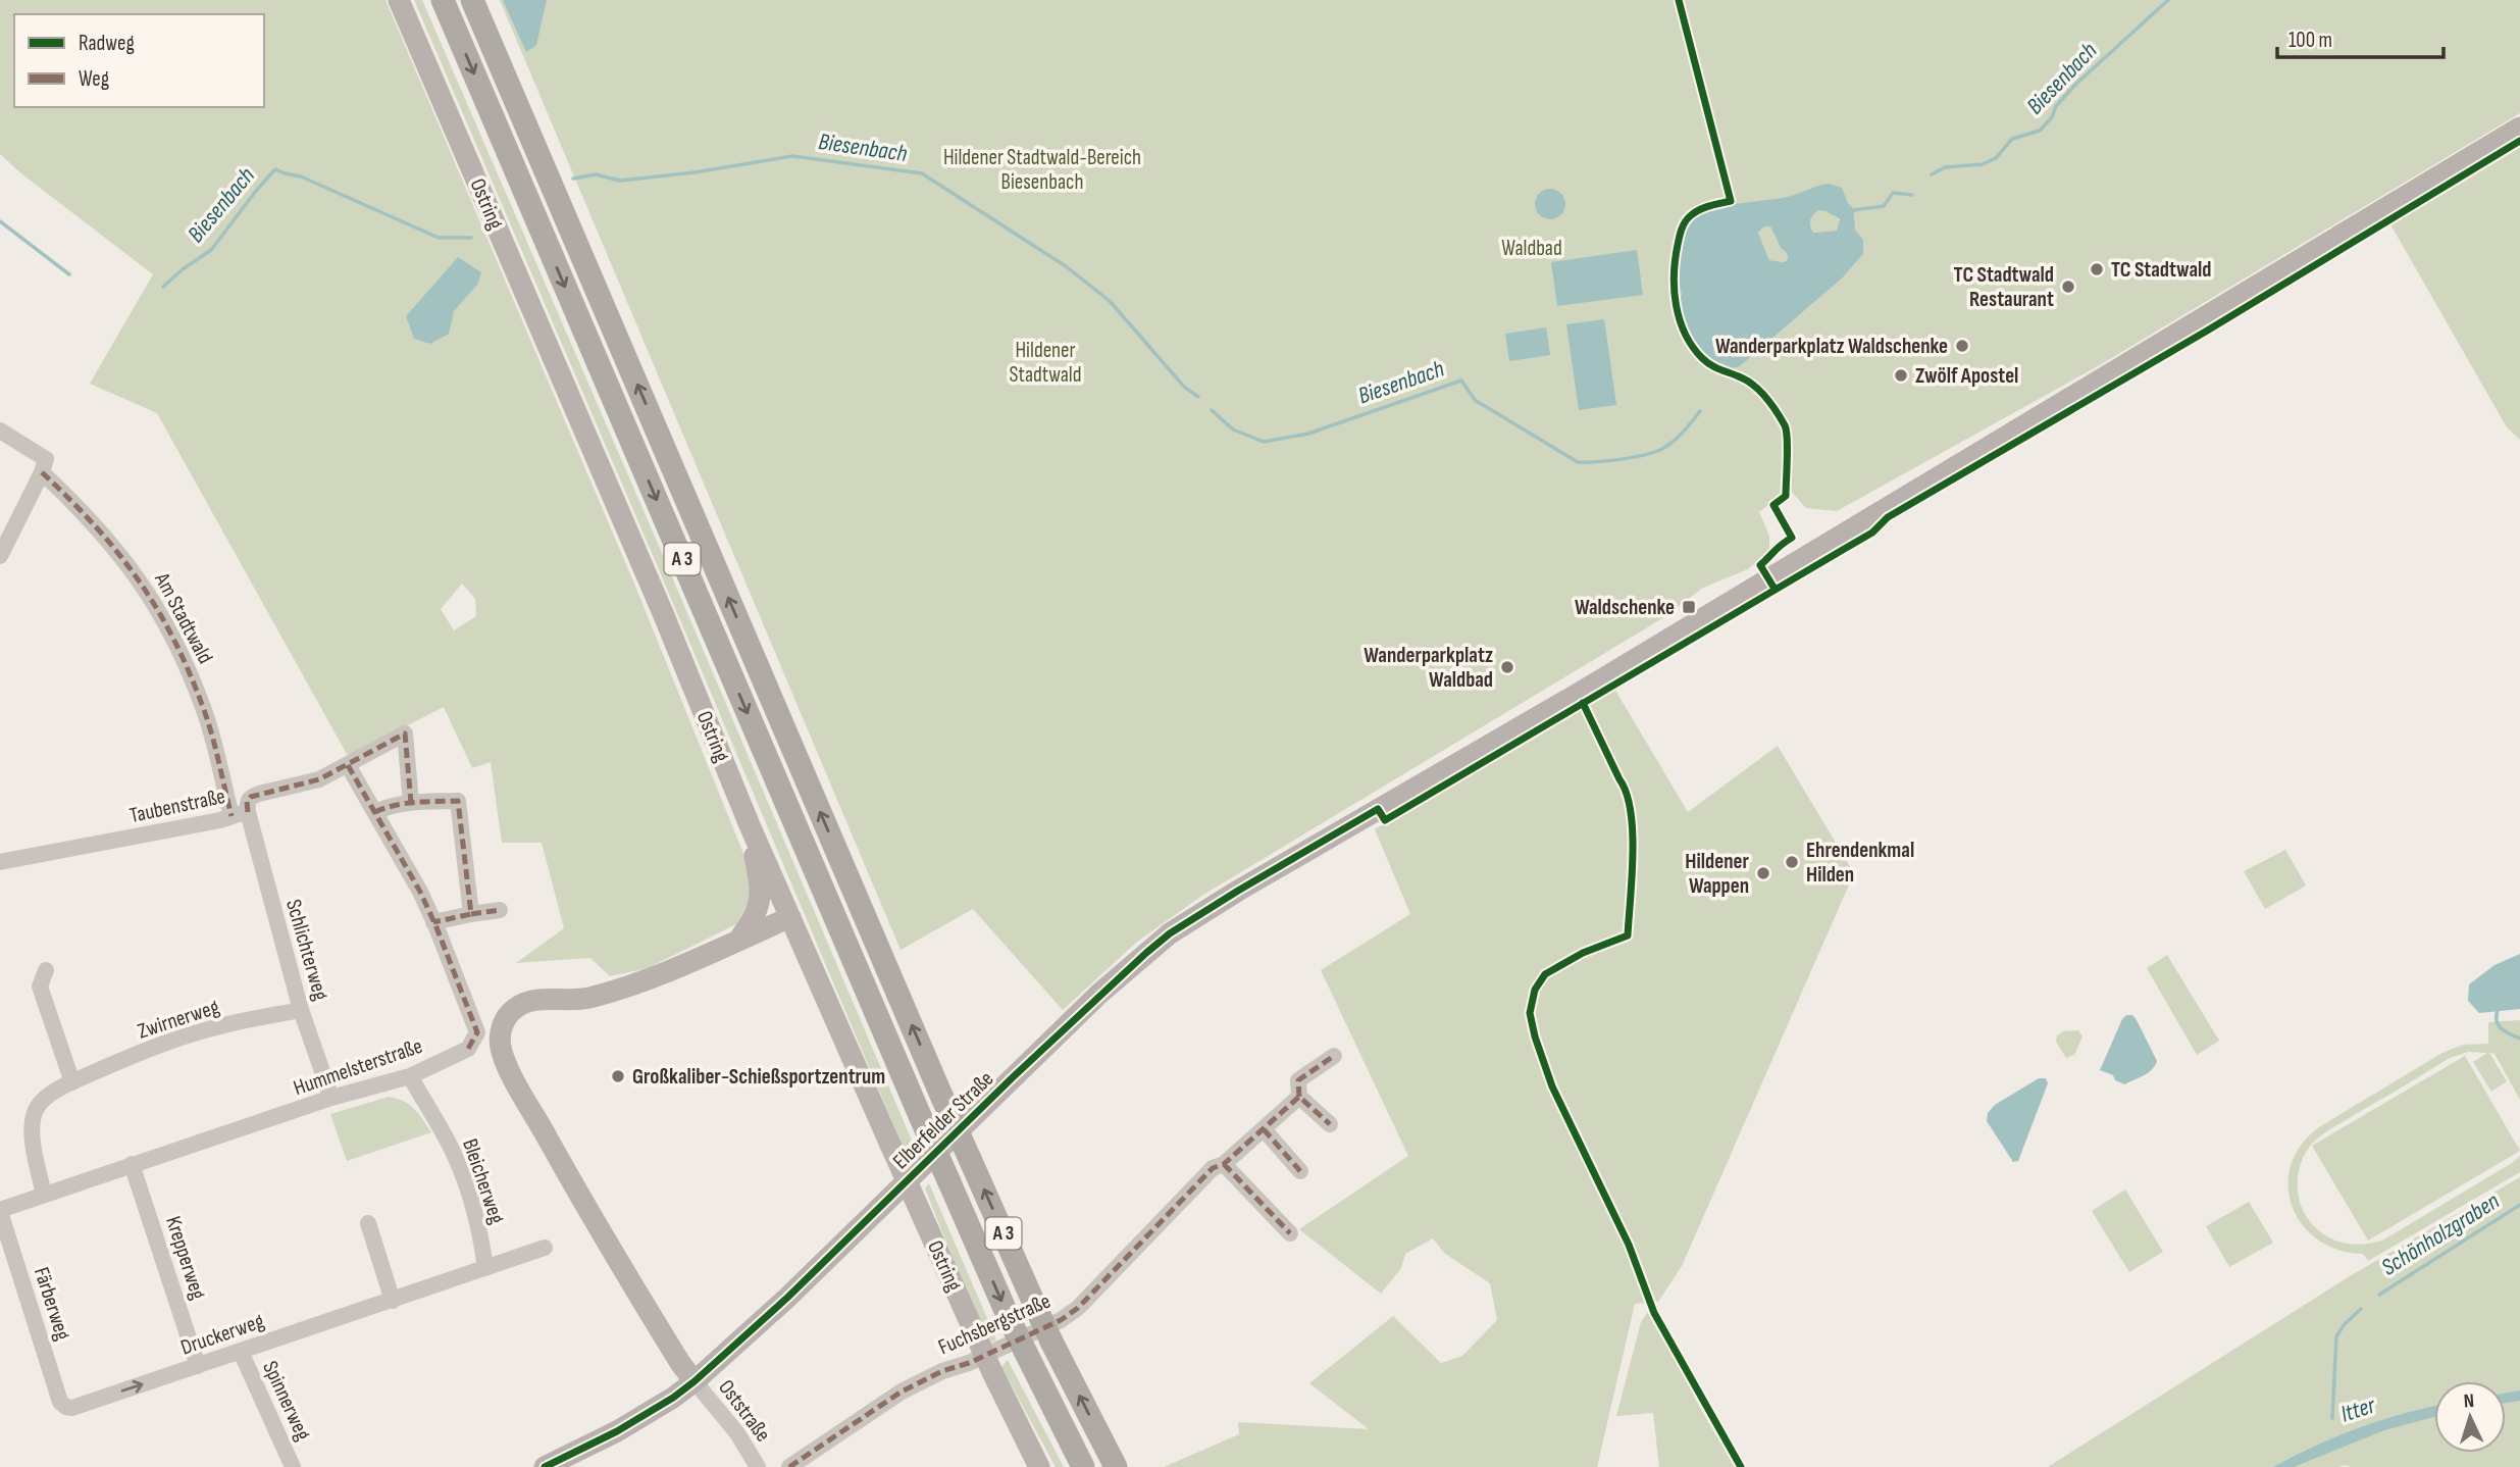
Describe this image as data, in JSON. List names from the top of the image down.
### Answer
{
  "streets": {
    "highway": ["A 3"],
    "main road": ["Ostring", "Elberfelder Straße"],
    "street": [
      "Am Stadtwald",
      "Taubenstraße",
      "Schlichterweg",
      "Zwirnerweg",
      "Hummelsterstraße",
      "Bleicherweg",
      "Krepperweg",
      "Färberweg",
      "Fuchsbergstraße",
      "Druckerweg",
      "Spinnerweg",
      "Oststraße"
    ]
  },
  "crossings": [
    ["Am Stadtwald", "Taubenstraße"],
    ["Am Stadtwald", "Schlichterweg"],
    ["Taubenstraße", "Schlichterweg"],
    ["Taubenstraße", "Hummelsterstraße"],
    ["Schlichterweg", "Zwirnerweg"],
    ["Schlichterweg", "Hummelsterstraße"],
    ["Zwirnerweg", "Hummelsterstraße"],
    ["Hummelsterstraße", "Bleicherweg"],
    ["Hummelsterstraße", "Krepperweg"],
    ["Hummelsterstraße", "Färberweg"],
    ["Elberfelder Straße", "Oststraße"],
    ["Bleicherweg", "Druckerweg"],
    ["Krepperweg", "Druckerweg"],
    ["Färberweg", "Druckerweg"],
    ["Druckerweg", "Spinnerweg"]
  ],
  "water": ["Biesenbach", "Schönholzgraben", "Itter"],
  "parks": ["Hildener Stadtwald-Bereich Biesenbach", "Waldbad", "Hildener Stadtwald"],
  "places": {
    "other": [
      "TC Stadtwald",
      "TC Stadtwald Restaurant",
      "Wanderparkplatz Waldschenke",
      "Zwölf Apostel",
      "Wanderparkplatz Waldbad",
      "Ehrendenkmal Hilden",
      "Hildener Wappen",
      "Großkaliber-Schießsportzentrum"
    ],
    "transit": ["Waldschenke"]
  },
  "legend": ["Radweg", "Weg"],
  "scale_bar": "100 m",
  "north": "top"
}
